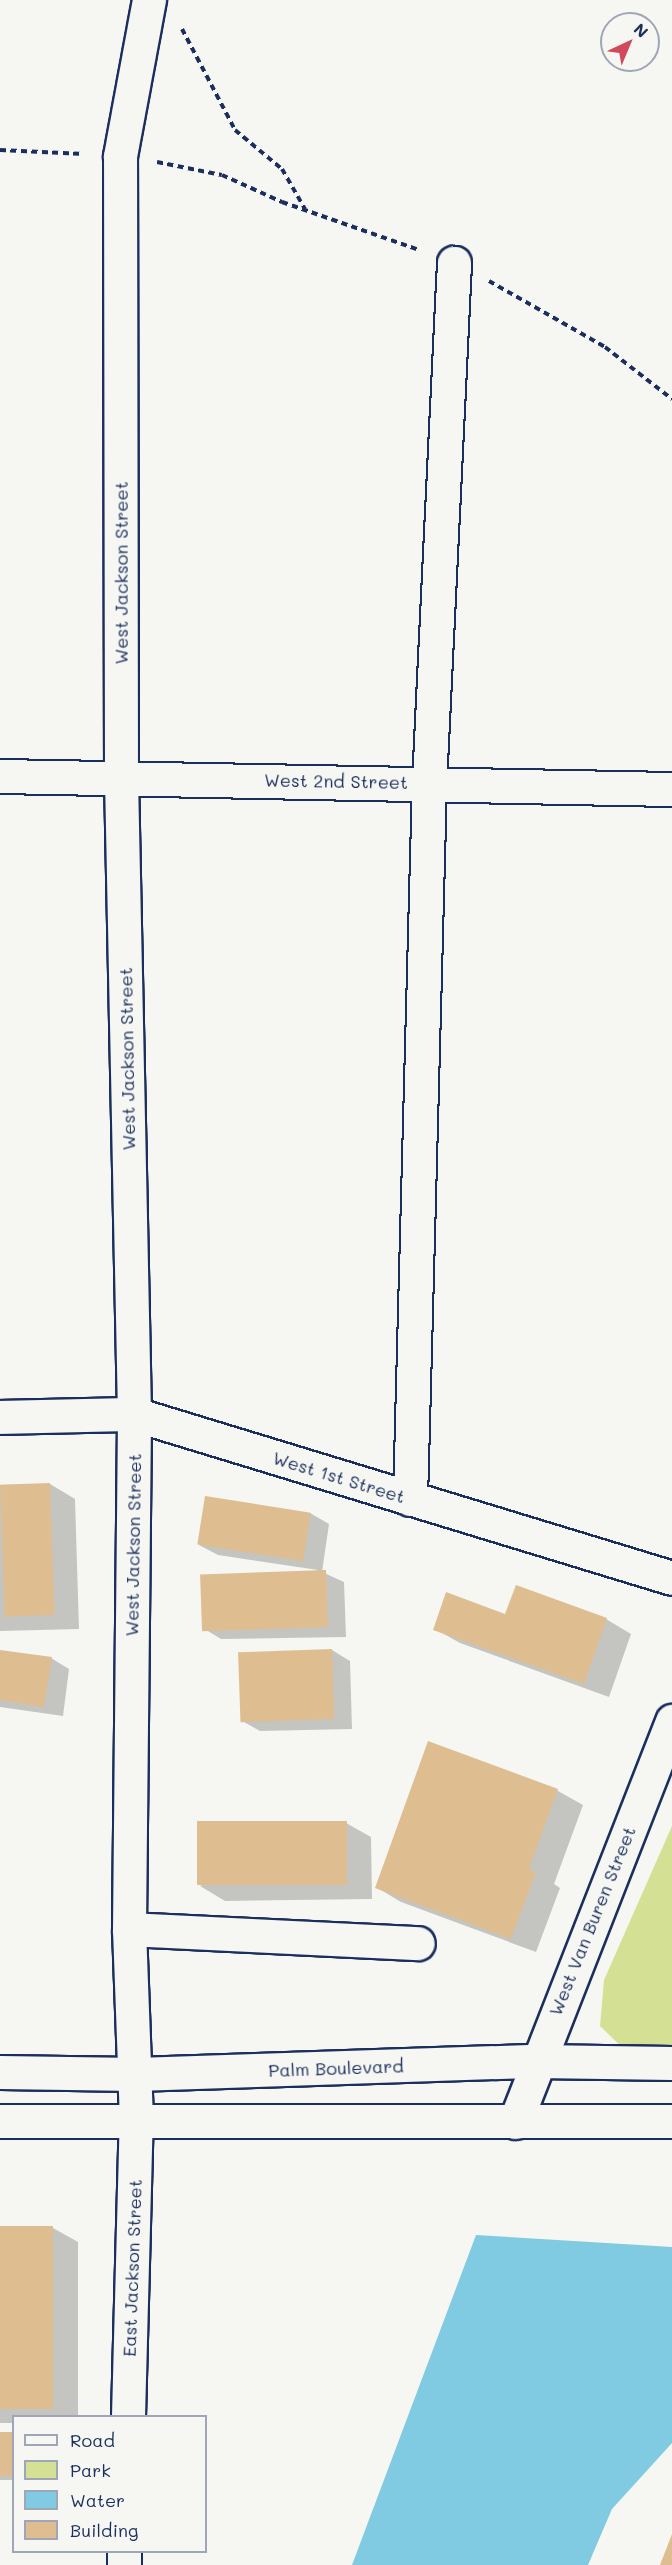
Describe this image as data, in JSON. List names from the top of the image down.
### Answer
{
  "streets": {
    "street": [
      "West Jackson Street",
      "West 2nd Street",
      "West 1st Street",
      "West Van Buren Street",
      "Palm Boulevard",
      "East Jackson Street"
    ]
  },
  "crossings": [
    ["West Jackson Street", "West 2nd Street"],
    ["West Jackson Street", "West 1st Street"],
    ["West Jackson Street", "Palm Boulevard"],
    ["West Jackson Street", "East Jackson Street"],
    ["West Van Buren Street", "Palm Boulevard"]
  ],
  "legend": [
    "Road",
    "Park",
    "Water",
    "Building"
  ],
  "north": "top right"
}
